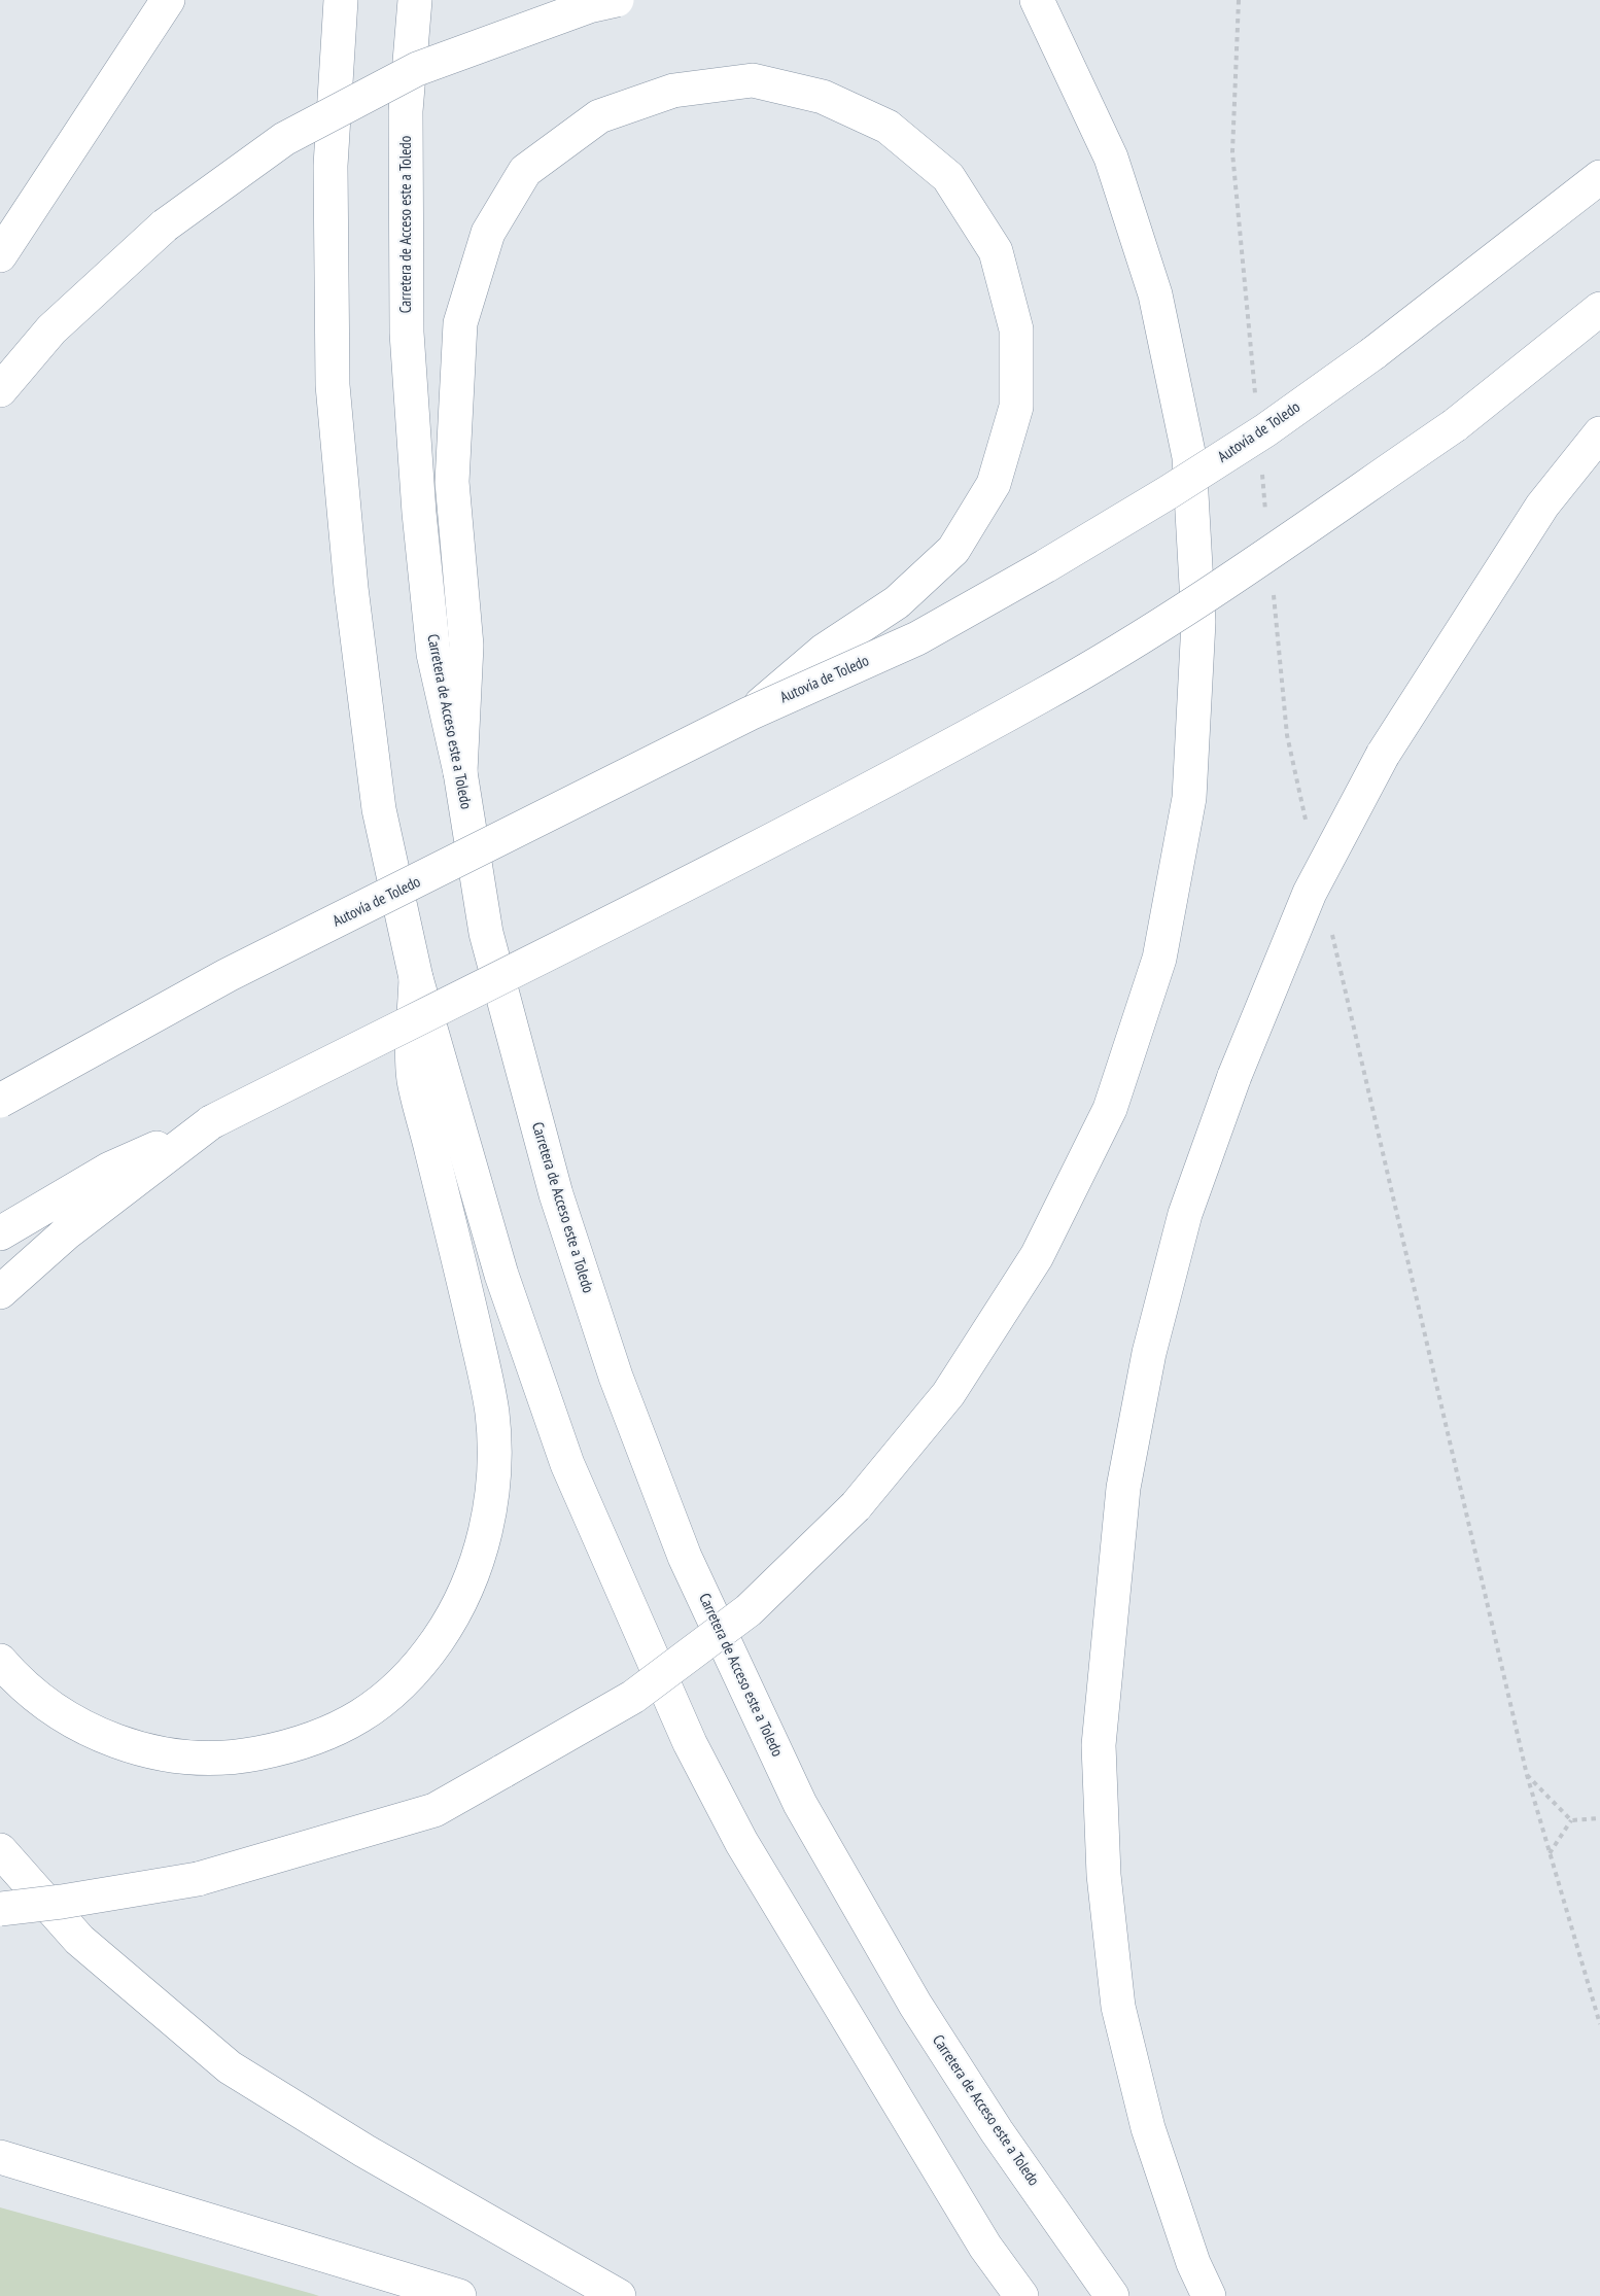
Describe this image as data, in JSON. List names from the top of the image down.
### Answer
{
  "streets": {
    "highway": ["Carretera de Acceso este a Toledo", "Autovía de Toledo"]
  }
}
